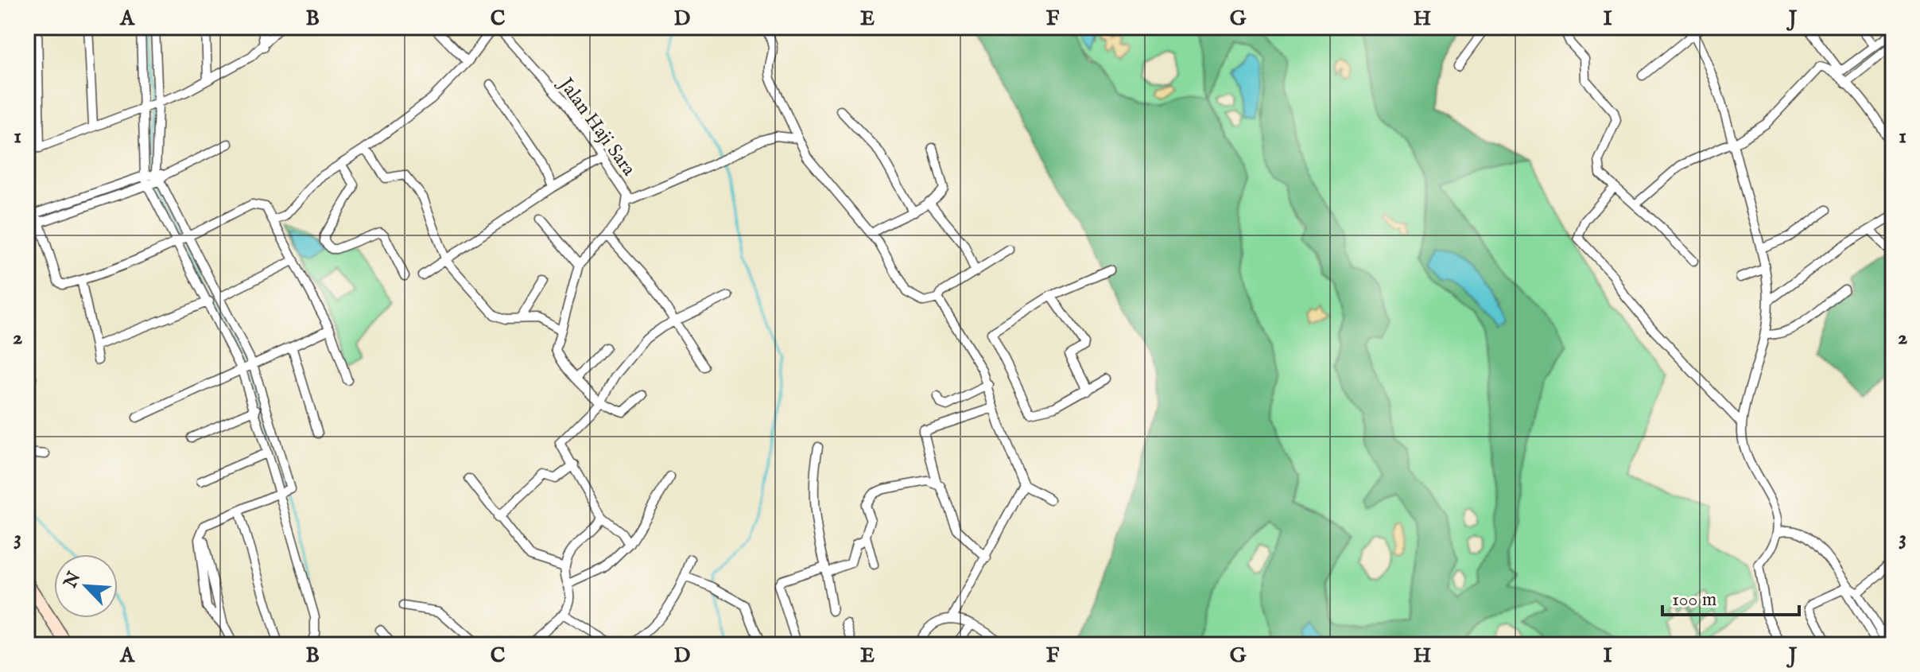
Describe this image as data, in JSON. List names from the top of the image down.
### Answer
{
  "streets": {
    "street": ["Jalan Haji Sara"]
  },
  "scale_bar": "100 m",
  "north": "top left",
  "grid": {
    "columns": [
      "A",
      "B",
      "C",
      "D",
      "E",
      "F",
      "G",
      "H",
      "I",
      "J"
    ],
    "rows": ["1", "2", "3"]
  }
}
